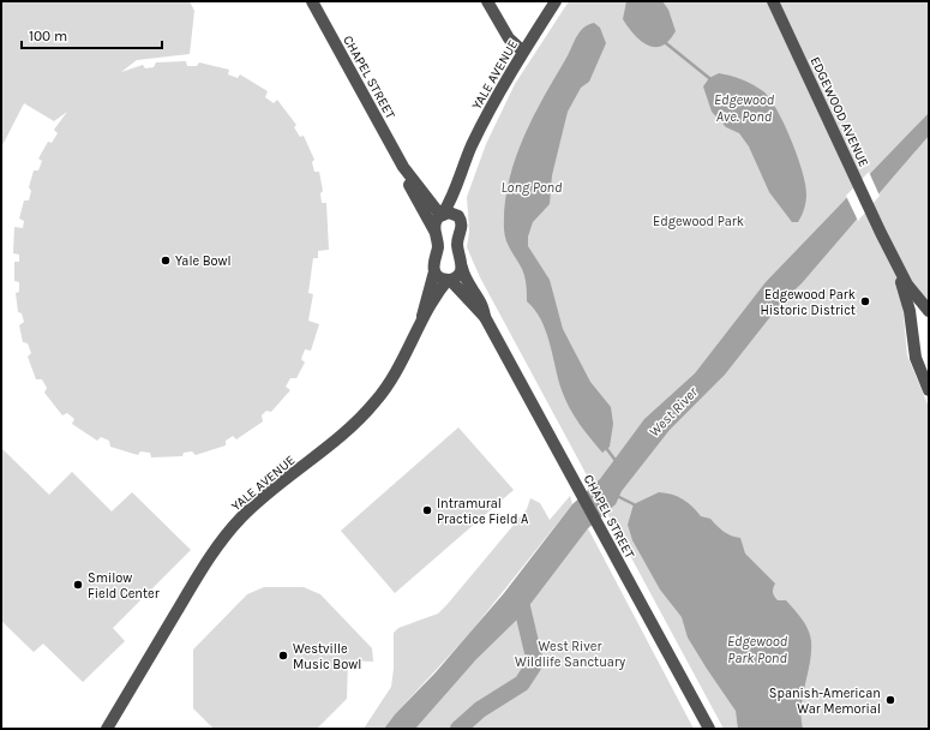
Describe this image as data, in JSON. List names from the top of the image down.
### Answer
{
  "streets": {
    "street": ["YALE AVENUE", "CHAPEL STREET", "EDGEWOOD AVENUE"]
  },
  "crossings": [
    ["YALE AVENUE", "CHAPEL STREET"]
  ],
  "water": [
    "Edgewood Ave. Pond",
    "Long Pond",
    "West River",
    "Edgewood Park Pond"
  ],
  "parks": ["Edgewood Park", "West River Wildlife Sanctuary"],
  "places": [
    "Yale Bowl",
    "Edgewood Park Historic District",
    "Intramural Practice Field A",
    "Smilow Field Center",
    "Westville Music Bowl",
    "Spanish-American War Memorial"
  ],
  "scale_bar": "100 m"
}
